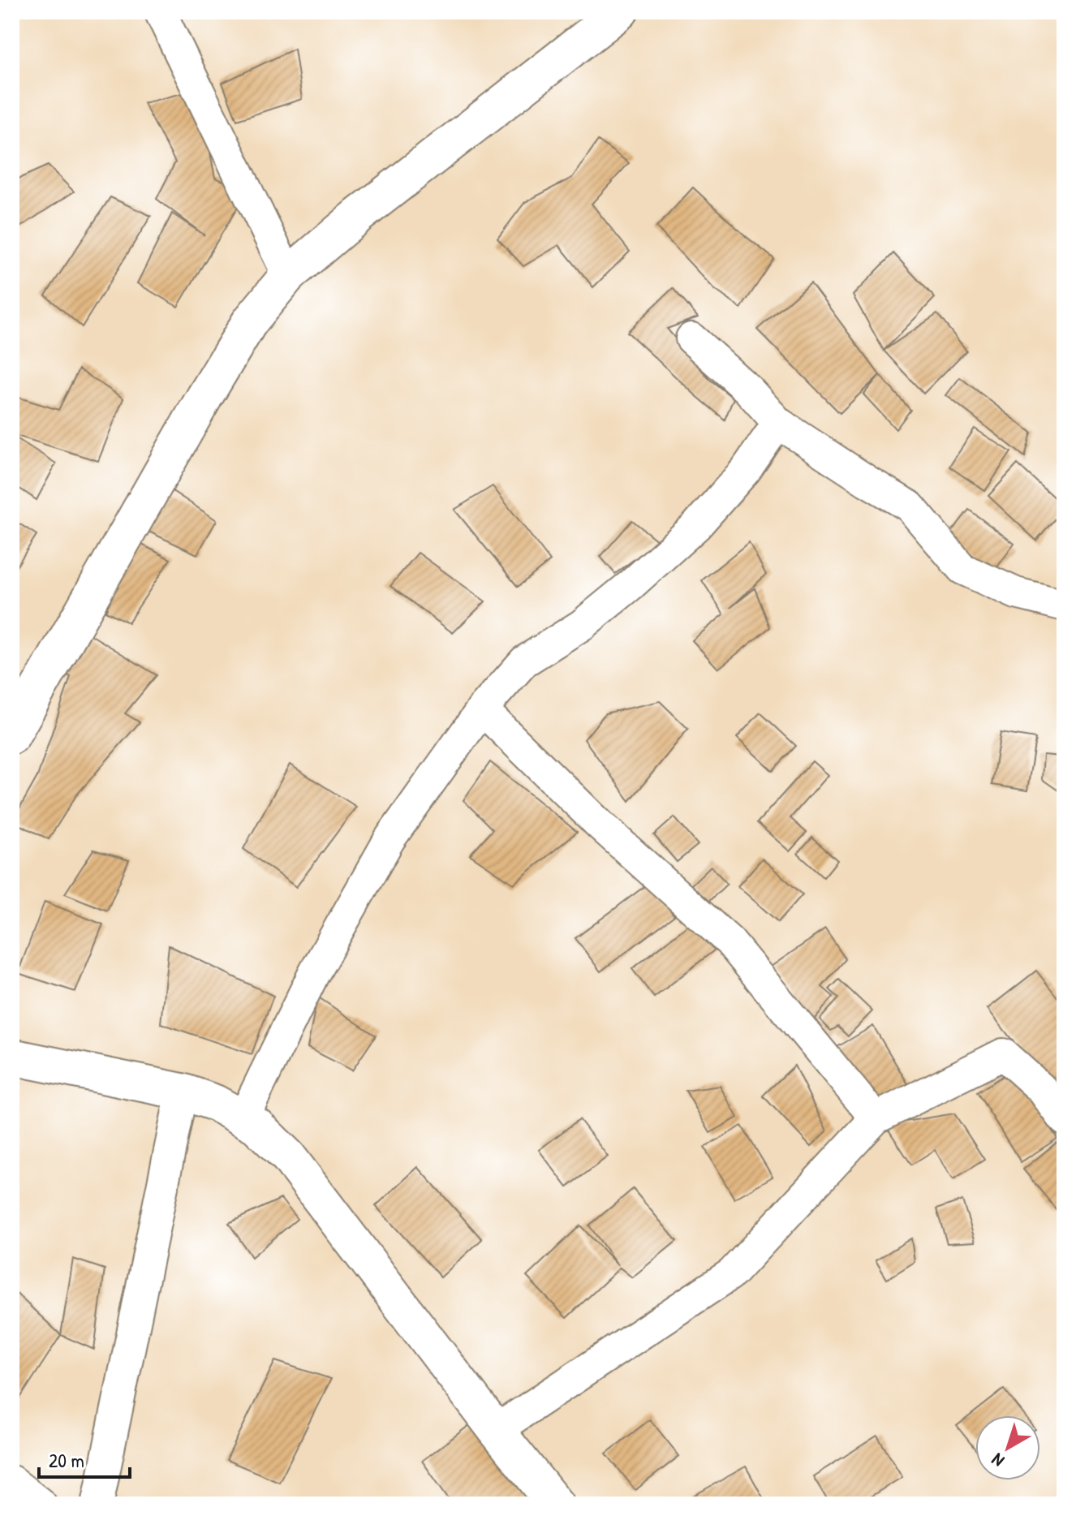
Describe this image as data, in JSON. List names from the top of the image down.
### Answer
{
  "scale_bar": "20 m",
  "north": "bottom left"
}
